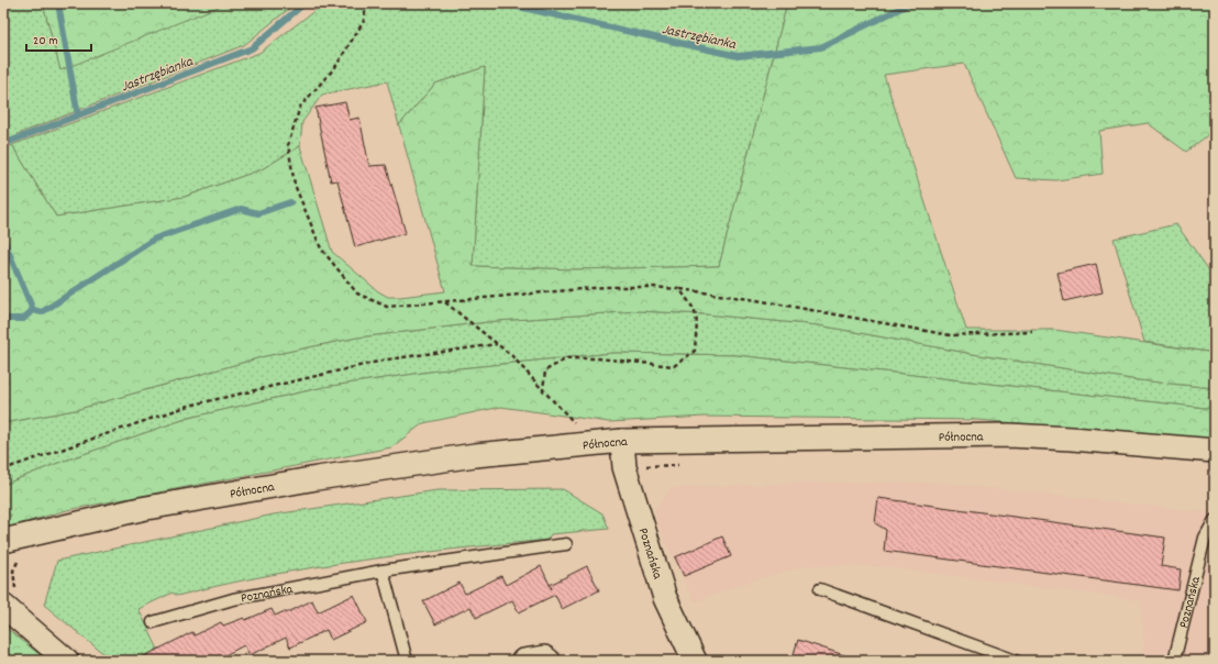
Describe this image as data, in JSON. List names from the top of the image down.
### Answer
{
  "streets": {
    "street": ["Północna", "Poznańska"]
  },
  "crossings": [
    ["Północna", "Poznańska"]
  ],
  "water": ["Jastrzębianka"],
  "scale_bar": "20 m"
}
